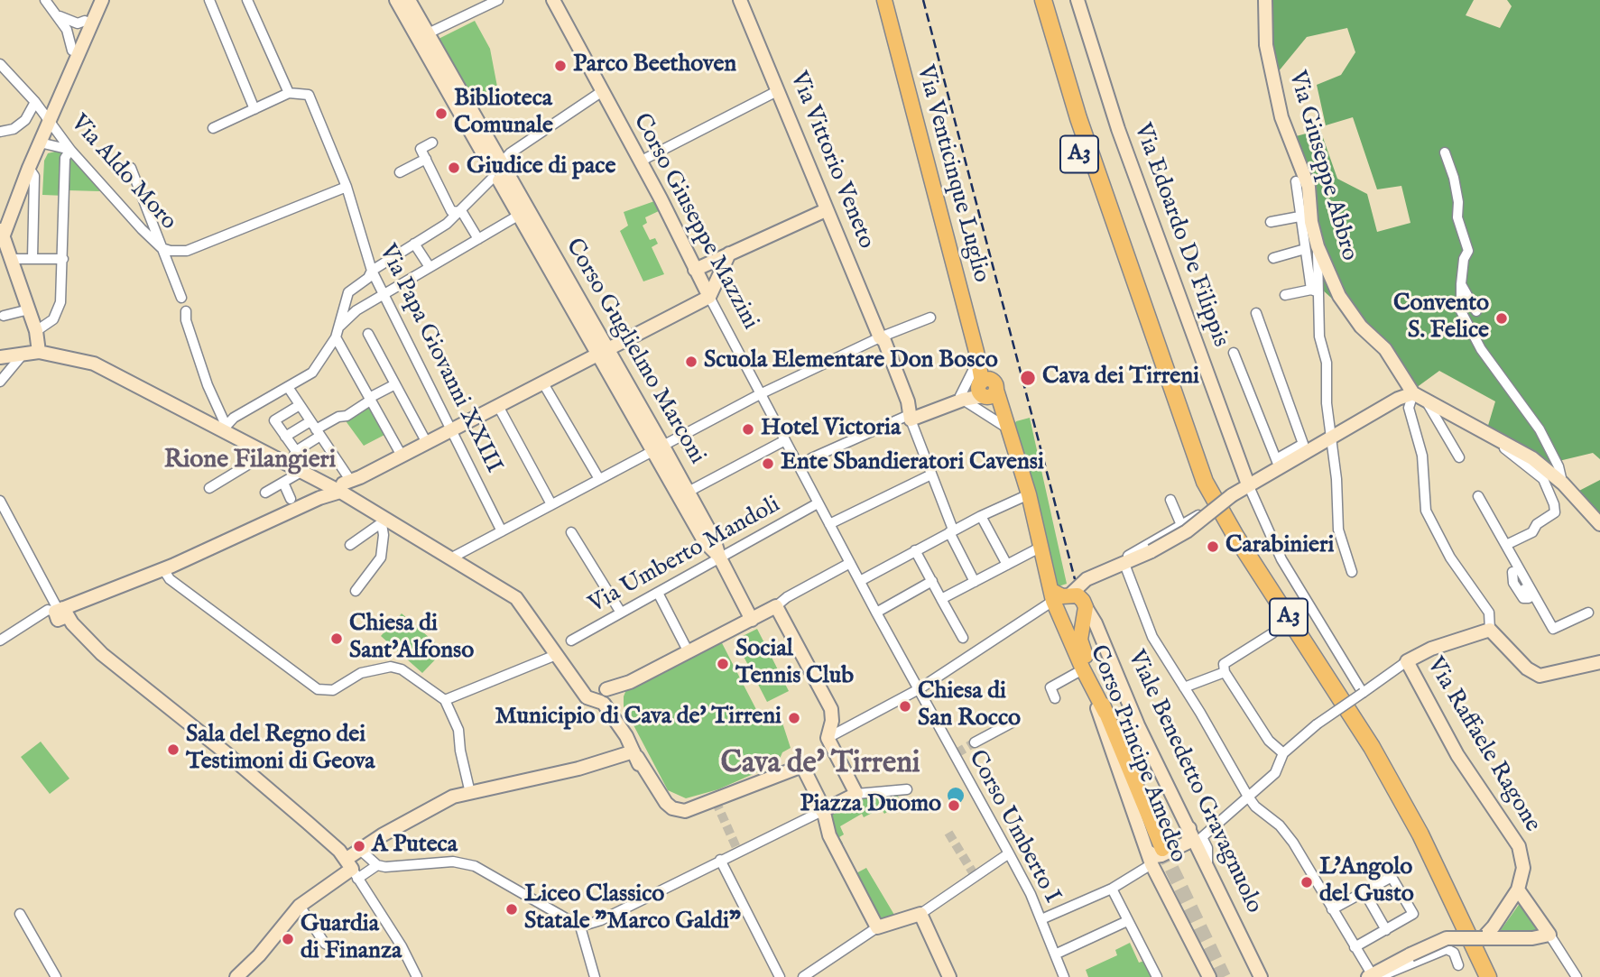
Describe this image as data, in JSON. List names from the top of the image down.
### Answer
{
  "streets": {
    "highway": ["A3"],
    "main road": ["Via Venticinque Luglio", "Corso Principe Amedeo"],
    "street": [
      "Via Vittorio Veneto",
      "Via Giuseppe Abbro",
      "Via Aldo Moro",
      "Corso Giuseppe Mazzini",
      "Via Edoardo De Filippis",
      "Corso Guglielmo Marconi",
      "Via Papa Giovanni XXIII",
      "Via Umberto Mandoli",
      "Via Raffaele Ragone",
      "Viale Benedetto Gravagnuolo",
      "Corso Umberto I"
    ]
  },
  "crossings": [
    ["Via Aldo Moro", "Via Papa Giovanni XXIII"],
    ["Corso Giuseppe Mazzini", "Corso Umberto I"],
    ["Corso Guglielmo Marconi", "Via Umberto Mandoli"],
    ["Via Umberto Mandoli", "Corso Umberto I"]
  ],
  "districts": ["Rione Filangieri", "Cava de' Tirreni"],
  "places": [
    "Parco Beethoven",
    "Biblioteca Comunale",
    "Giudice di pace",
    "Convento S. Felice",
    "Scuola Elementare Don Bosco",
    "Cava dei Tirreni",
    "Hotel Victoria",
    "Ente Sbandieratori Cavensi",
    "Carabinieri",
    "Chiesa di Sant'Alfonso",
    "Social Tennis Club",
    "Chiesa di San Rocco",
    "Municipio di Cava de' Tirreni",
    "Sala del Regno dei Testimoni di Geova",
    "Piazza Duomo",
    "A Puteca",
    "L'Angolo del Gusto",
    "Liceo Classico Statale \"Marco Galdi\"",
    "Guardia di Finanza"
  ]
}
